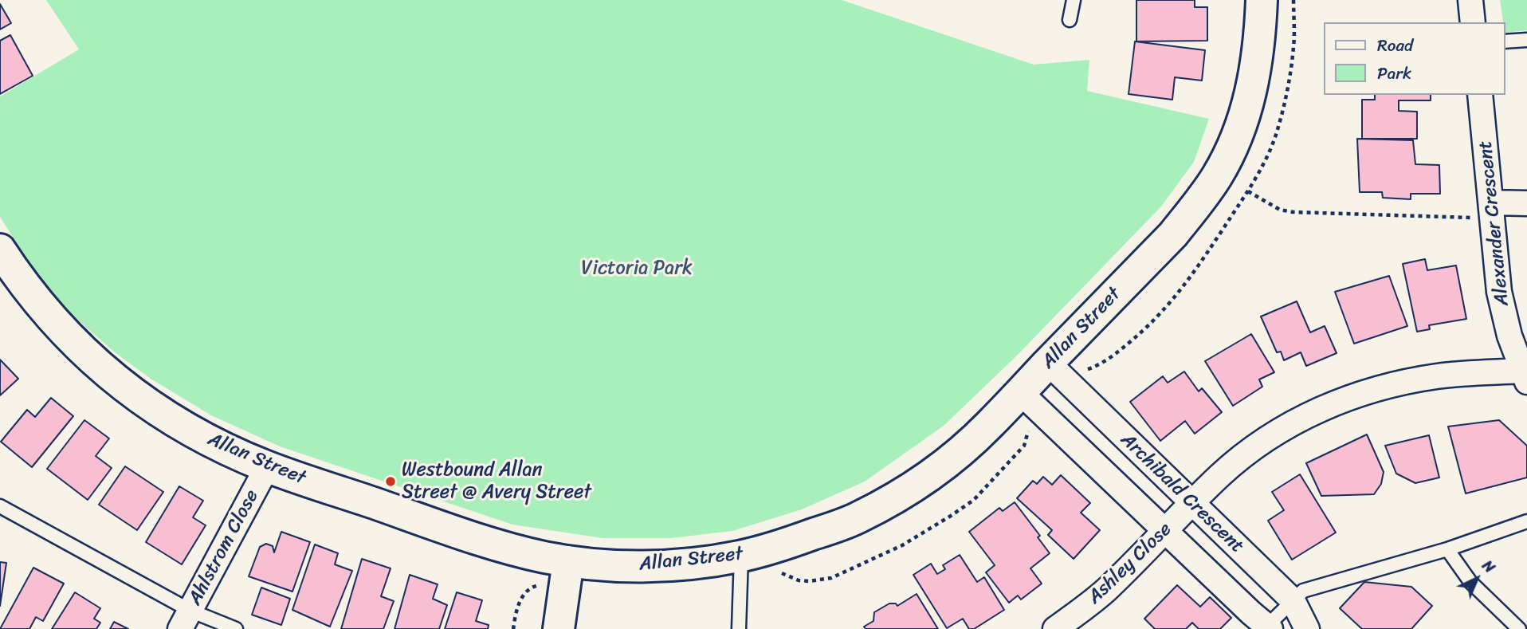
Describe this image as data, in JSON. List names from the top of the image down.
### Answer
{
  "streets": {
    "street": [
      "Alexander Crescent",
      "Allan Street",
      "Archibald Crescent",
      "Ahlstrom Close",
      "Ashley Close"
    ]
  },
  "crossings": [
    ["Alexander Crescent", "Ashley Close"],
    ["Allan Street", "Archibald Crescent"],
    ["Allan Street", "Ahlstrom Close"],
    ["Archibald Crescent", "Ashley Close"]
  ],
  "parks": ["Victoria Park"],
  "places": ["Westbound Allan Street @ Avery Street"],
  "legend": ["Road", "Park"],
  "north": "top right"
}
